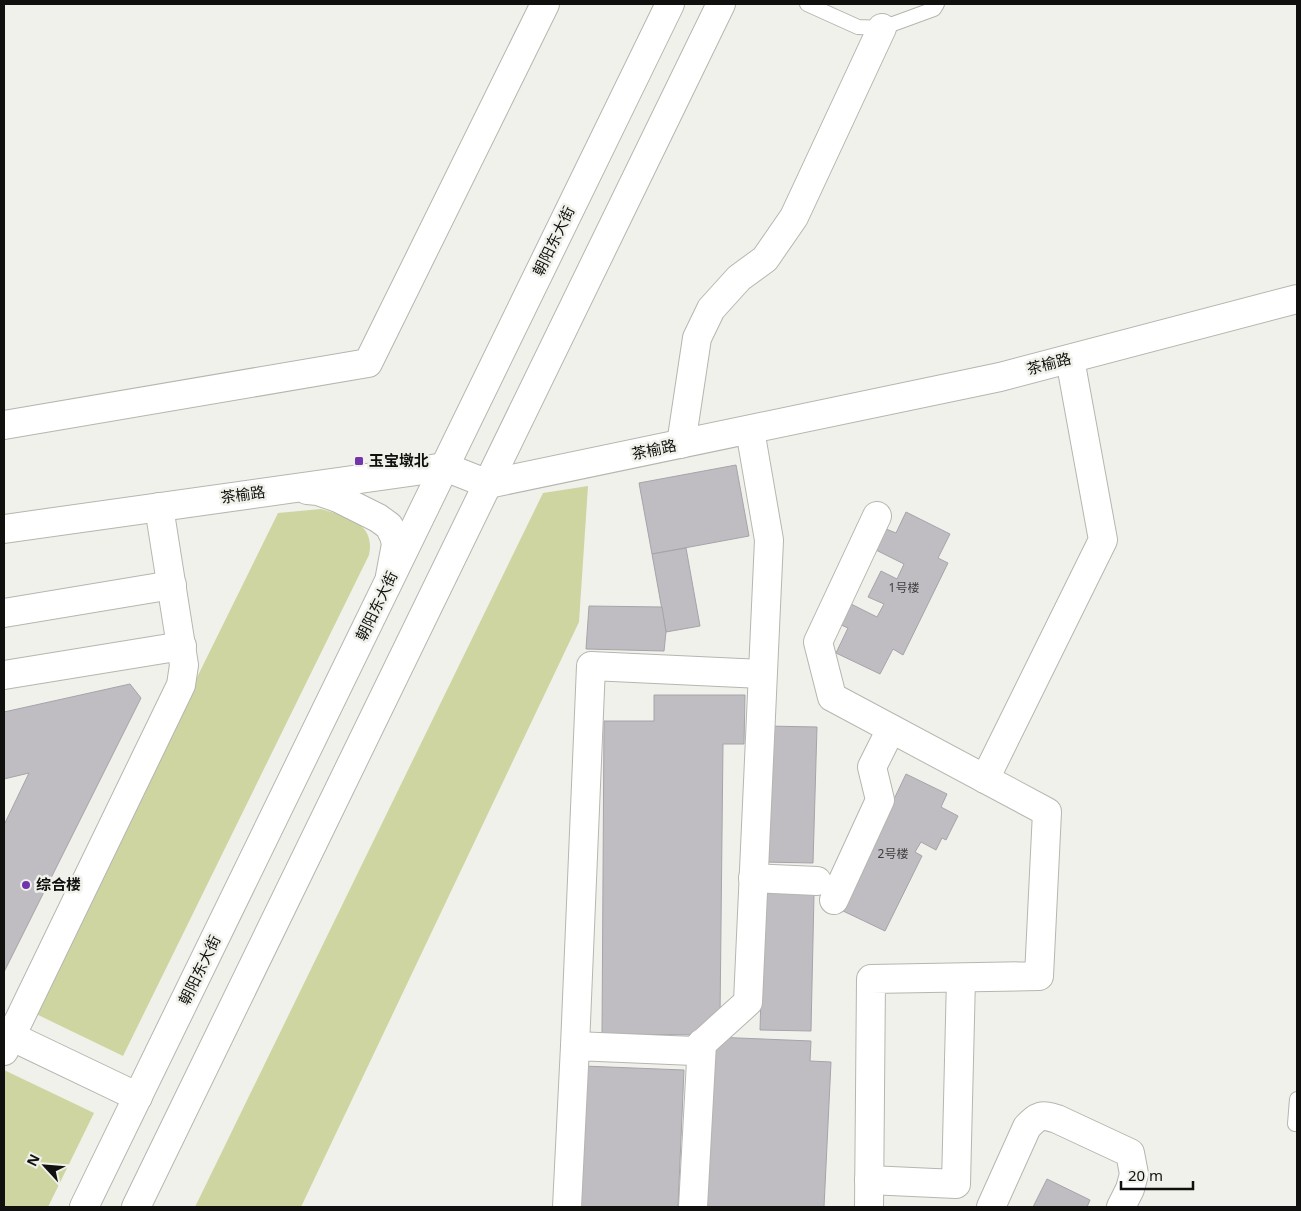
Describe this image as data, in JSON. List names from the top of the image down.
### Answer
{
  "streets": {
    "street": ["朝阳东大街", "茶榆路"]
  },
  "crossings": [
    ["朝阳东大街", "茶榆路"]
  ],
  "places": {
    "transit": ["玉宝墩北"],
    "other": ["综合楼"]
  },
  "house_numbers": ["1号楼", "2号楼"],
  "scale_bar": "20 m",
  "north": "top left"
}
